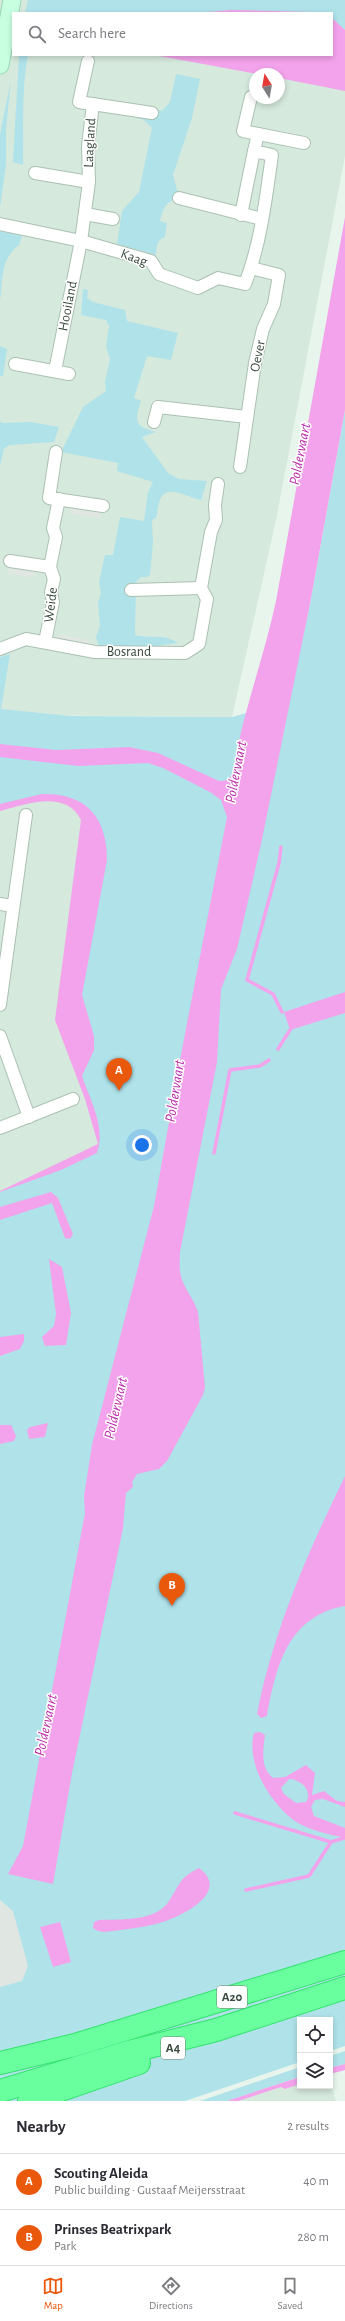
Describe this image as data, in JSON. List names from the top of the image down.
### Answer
{
  "streets": {
    "highway": ["A20"],
    "street": [
      "Laagland",
      "Kaag",
      "Hooiland",
      "Oever",
      "Weide",
      "Bosrand"
    ]
  },
  "crossings": [
    ["Laagland", "Kaag"],
    ["Laagland", "Hooiland"],
    ["Kaag", "Hooiland"],
    ["Kaag", "Oever"],
    ["Weide", "Bosrand"]
  ],
  "water": ["Poldervaart"],
  "north": "top",
  "page": {
    "search": "Search here",
    "pins": ["A", "B"],
    "heading": ["Nearby", "2 results"],
    "list": [
      {
        "mark": "A",
        "name": "Scouting Aleida",
        "note": "Public building · Gustaaf Meijersstraat",
        "value": "40 m"
      },
      {
        "mark": "B",
        "name": "Prinses Beatrixpark",
        "note": "Park",
        "value": "280 m"
      }
    ],
    "nav": ["Map", "Directions", "Saved"]
  }
}
